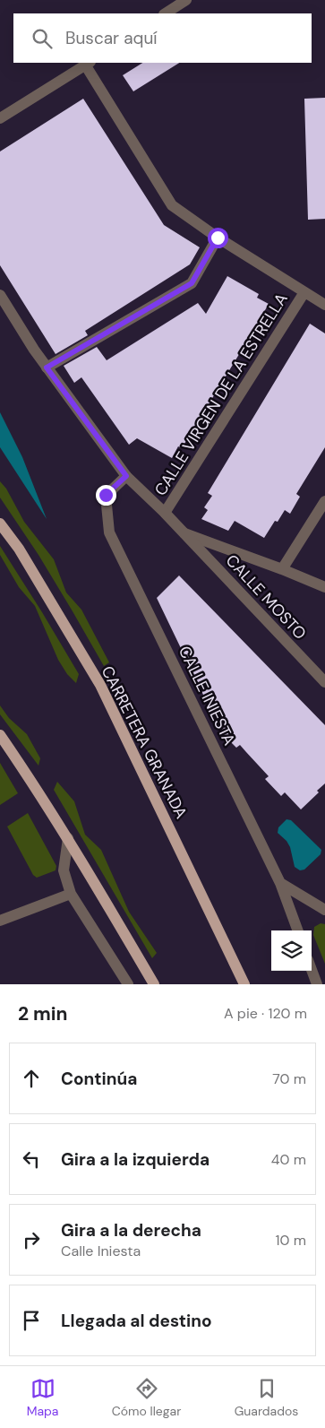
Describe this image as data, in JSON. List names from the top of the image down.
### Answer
{
  "streets": {
    "main road": ["CARRETERA GRANADA"],
    "street": ["CALLE VIRGEN DE LA ESTRELLA", "CALLE MOSTO", "CALLE INIESTA"]
  },
  "crossings": [
    ["CALLE VIRGEN DE LA ESTRELLA", "CALLE MOSTO"],
    ["CALLE MOSTO", "CALLE INIESTA"]
  ],
  "page": {
    "search": "Buscar aquí",
    "heading": ["2 min", "A pie · 120 m"],
    "list": [
      ["Continúa", "70 m"],
      ["Gira a la izquierda", "40 m"],
      ["Gira a la derecha", "Calle Iniesta", "10 m"],
      "Llegada al destino"
    ],
    "nav": ["Mapa", "Cómo llegar", "Guardados"]
  }
}
